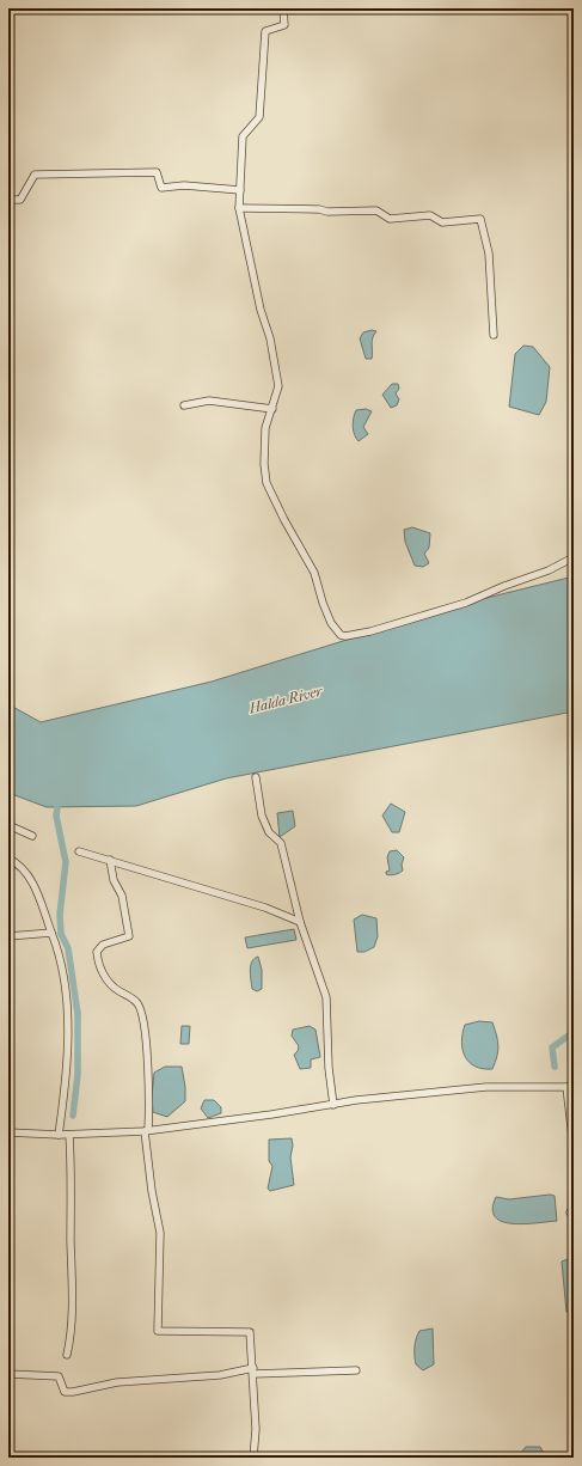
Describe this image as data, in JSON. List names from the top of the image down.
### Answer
{
  "water": ["Halda River"]
}
